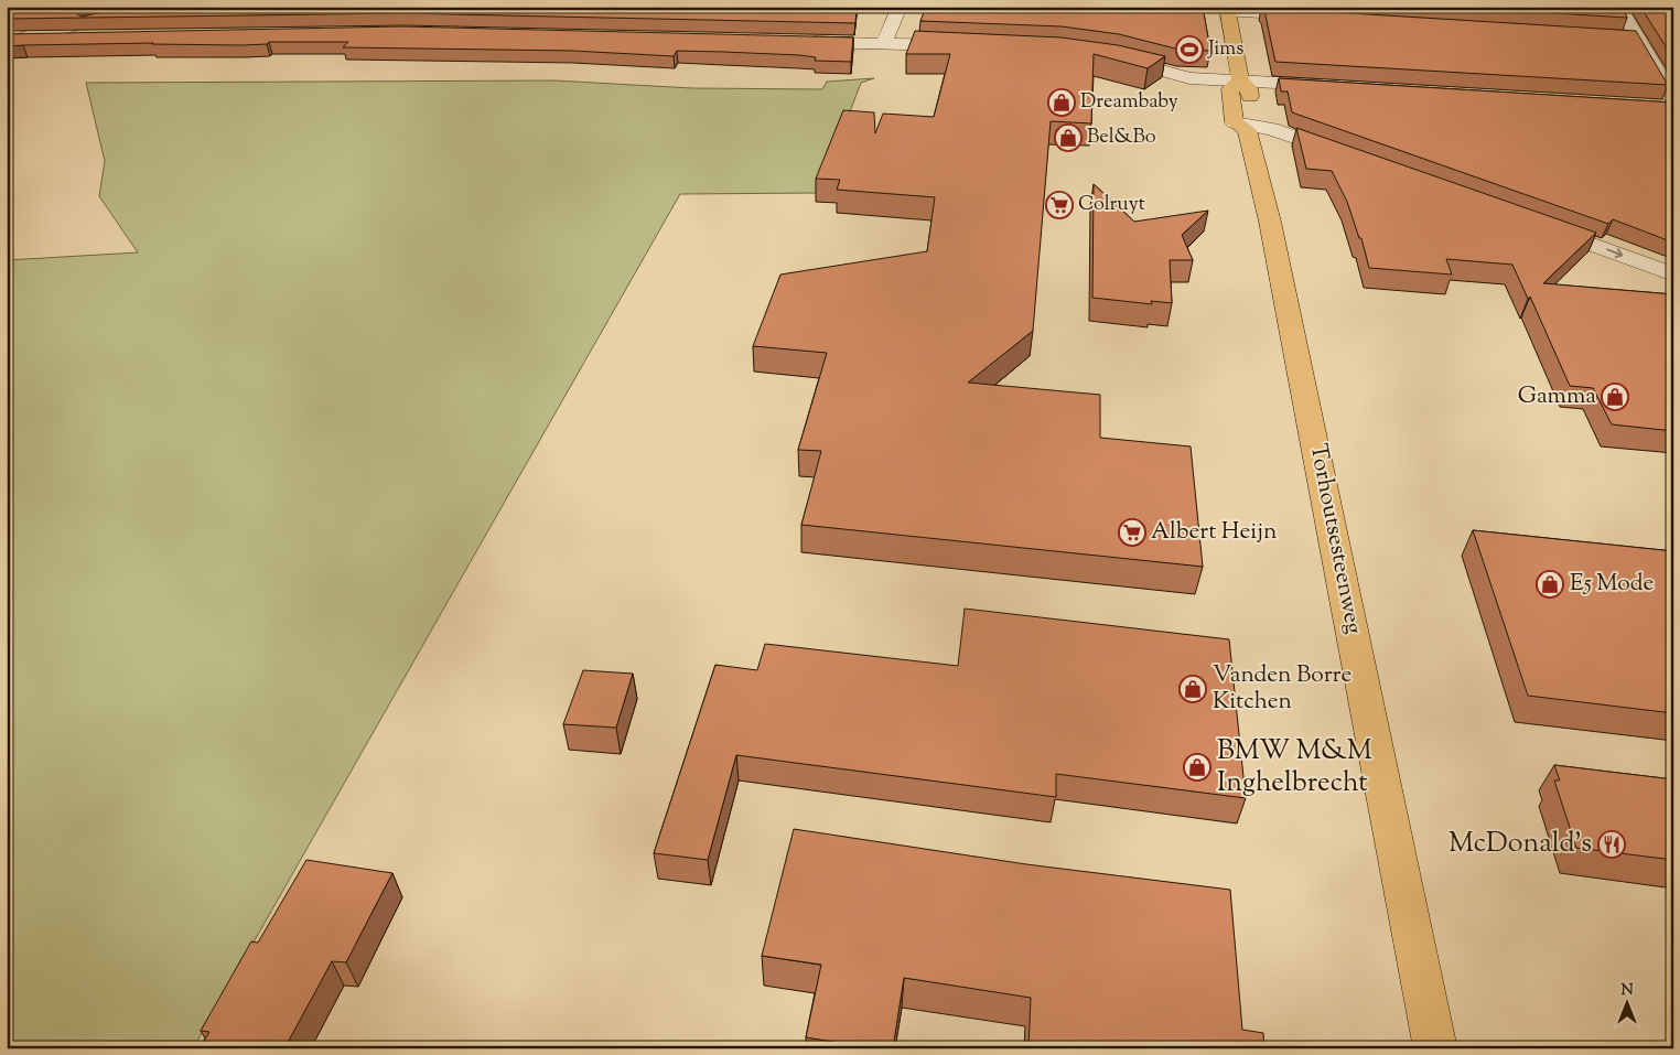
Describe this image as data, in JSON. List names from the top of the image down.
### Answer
{
  "streets": {
    "main road": ["Torhoutsesteenweg"]
  },
  "places": {
    "sports": ["Jims"],
    "shop": [
      "Dreambaby",
      "Bel&Bo",
      "Gamma",
      "E5 Mode",
      "Vanden Borre Kitchen",
      "BMW M&M Inghelbrecht"
    ],
    "supermarket": ["Colruyt", "Albert Heijn"],
    "restaurant": ["McDonald's"]
  },
  "north": "top"
}
